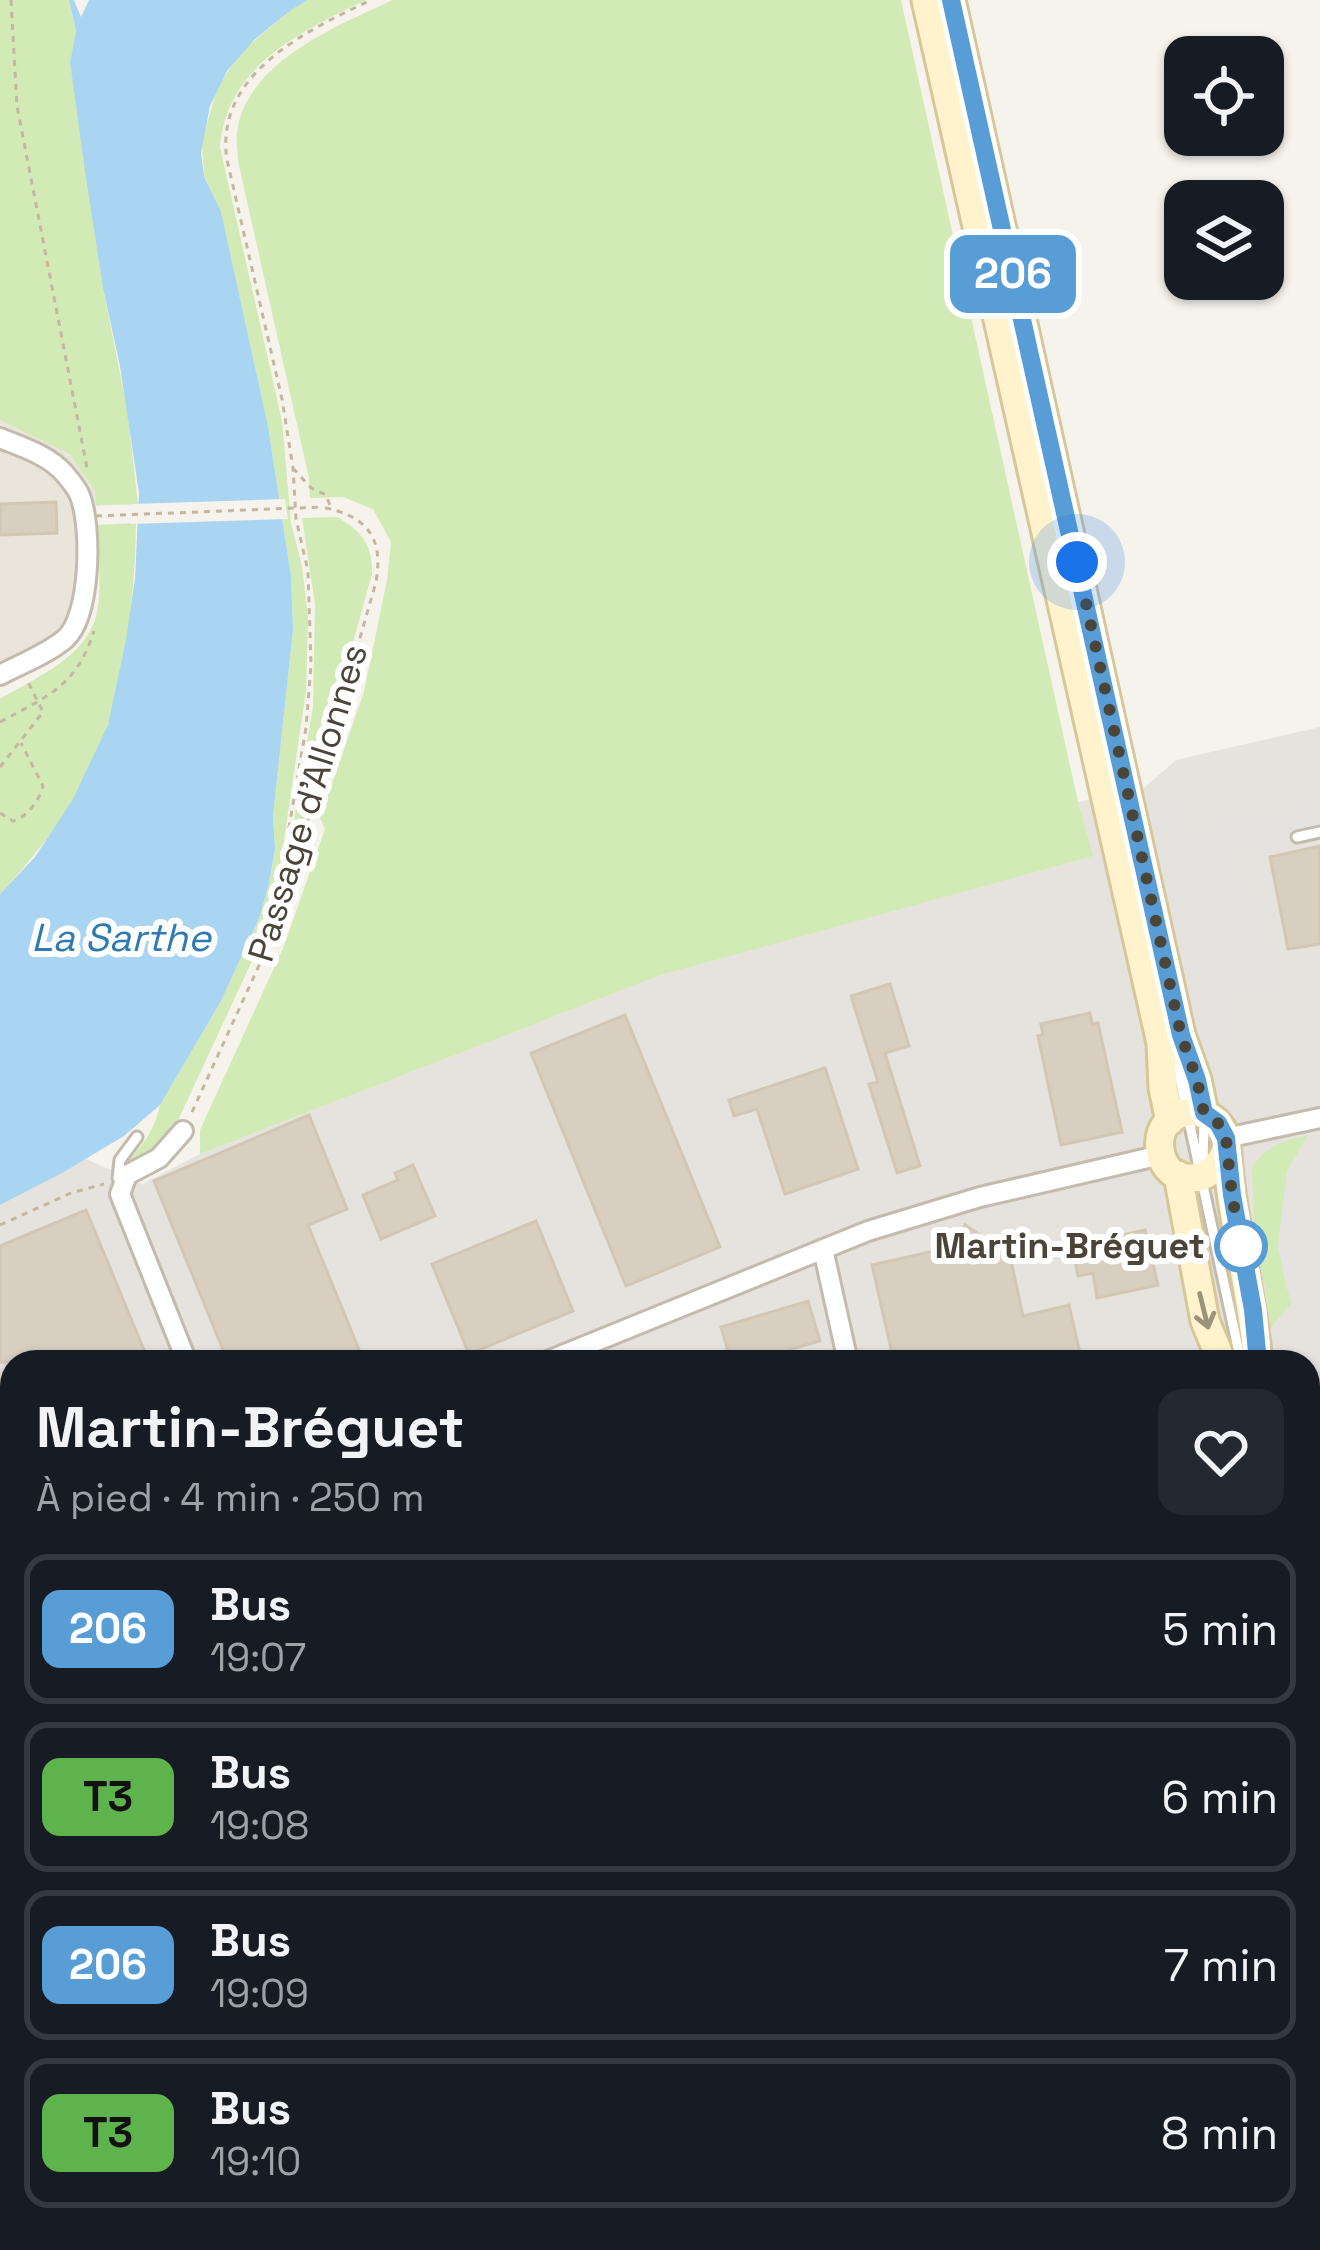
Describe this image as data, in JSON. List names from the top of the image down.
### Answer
{
  "streets": {
    "path": ["Passage d'Allonnes"]
  },
  "water": ["La Sarthe"],
  "places": ["Martin-Bréguet"],
  "lines": ["bus line 206"],
  "page": {
    "on_map": "206",
    "heading": ["Martin-Bréguet", "À pied · 4 min · 250 m"],
    "list": [
      {
        "mark": "206",
        "name": "Bus",
        "note": "19:07",
        "value": "5 min"
      },
      {
        "mark": "T3",
        "name": "Bus",
        "note": "19:08",
        "value": "6 min"
      },
      {
        "mark": "206",
        "name": "Bus",
        "note": "19:09",
        "value": "7 min"
      },
      {
        "mark": "T3",
        "name": "Bus",
        "note": "19:10",
        "value": "8 min"
      }
    ]
  }
}
